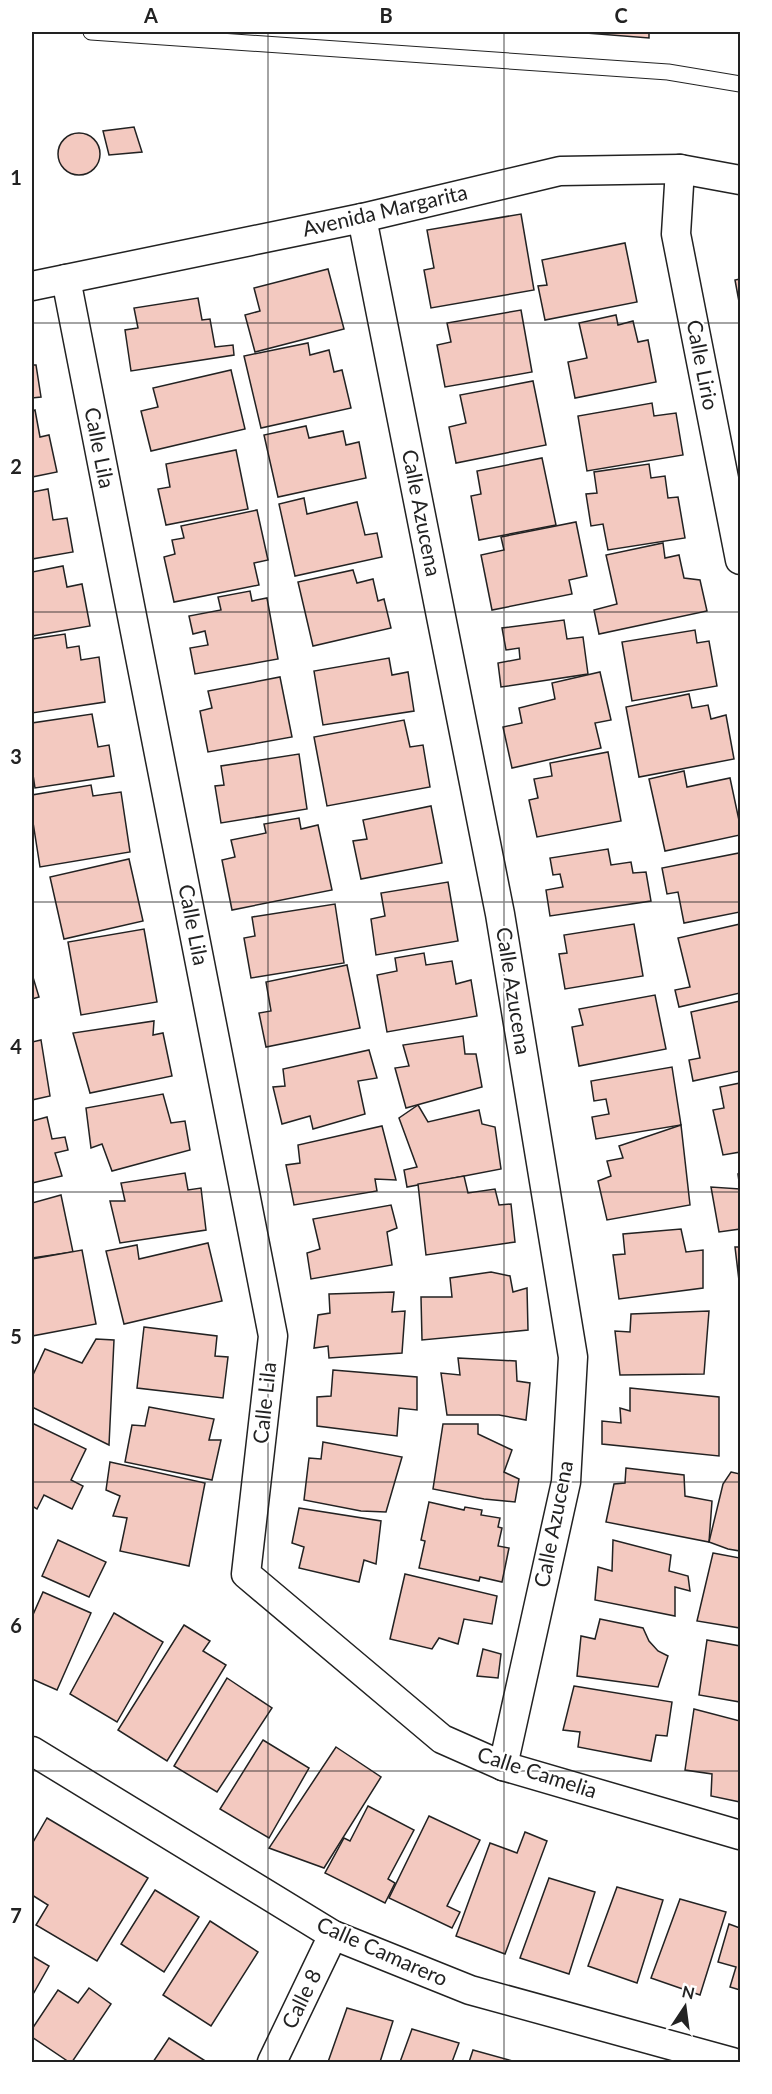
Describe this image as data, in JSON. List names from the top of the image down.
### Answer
{
  "streets": {
    "street": [
      "Avenida Margarita",
      "Calle Lirio",
      "Calle Lila",
      "Calle Azucena",
      "Calle Camelia",
      "Calle Camarero",
      "Calle 8"
    ]
  },
  "crossings": [
    ["Avenida Margarita", "Calle Lirio"],
    ["Avenida Margarita", "Calle Lila"],
    ["Avenida Margarita", "Calle Azucena"],
    ["Calle Lila", "Calle Camelia"],
    ["Calle Azucena", "Calle Camelia"],
    ["Calle Camarero", "Calle 8"]
  ],
  "north": "top",
  "grid": {
    "columns": ["A", "B", "C"],
    "rows": [
      "1",
      "2",
      "3",
      "4",
      "5",
      "6",
      "7"
    ]
  }
}
